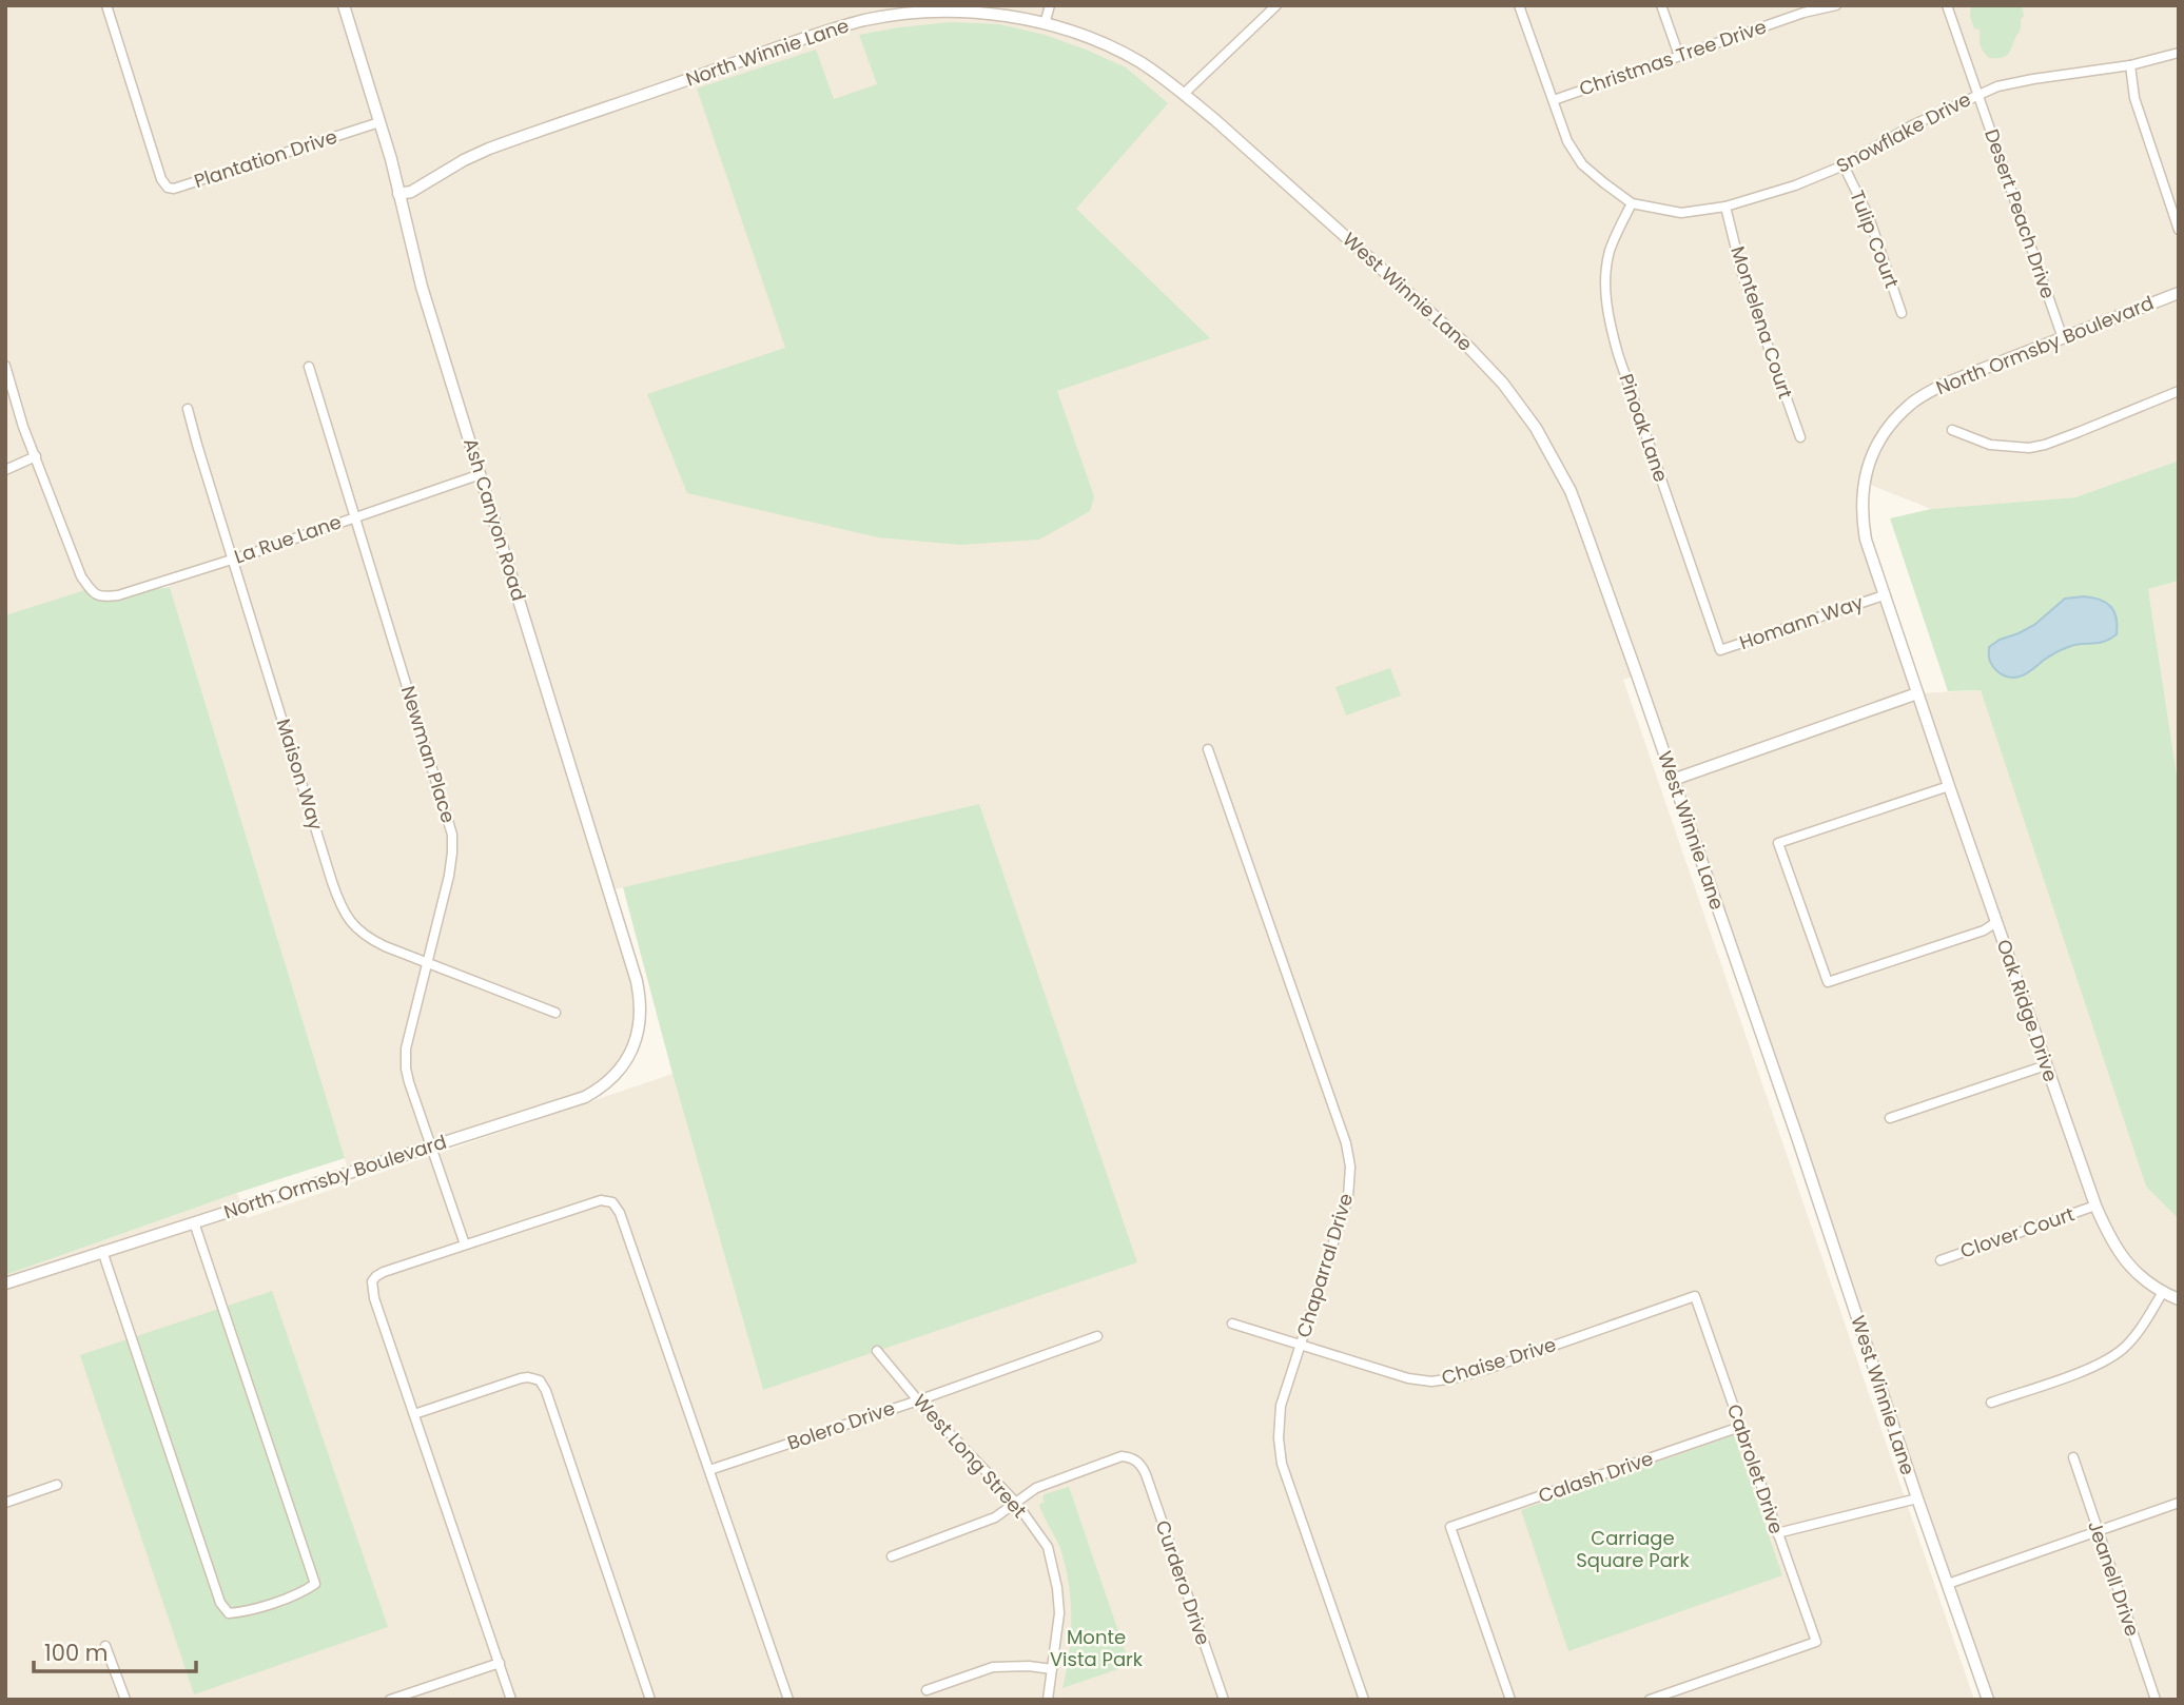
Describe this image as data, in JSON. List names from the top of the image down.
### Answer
{
  "streets": {
    "street": [
      "North Winnie Lane",
      "Christmas Tree Drive",
      "Snowflake Drive",
      "Plantation Drive",
      "Desert Peach Drive",
      "Tulip Court",
      "West Winnie Lane",
      "Montelena Court",
      "North Ormsby Boulevard",
      "Pinoak Lane",
      "Ash Canyon Road",
      "La Rue Lane",
      "Homann Way",
      "Newman Place",
      "Maison Way",
      "Oak Ridge Drive",
      "Clover Court",
      "Chaparral Drive",
      "Chaise Drive",
      "Bolero Drive",
      "West Long Street",
      "Cabrolet Drive",
      "Calash Drive",
      "Jeanell Drive",
      "Curdero Drive"
    ]
  },
  "crossings": [
    ["North Winnie Lane", "West Winnie Lane"],
    ["North Winnie Lane", "Ash Canyon Road"],
    ["Snowflake Drive", "Desert Peach Drive"],
    ["Snowflake Drive", "Tulip Court"],
    ["Snowflake Drive", "Montelena Court"],
    ["Snowflake Drive", "Pinoak Lane"],
    ["Plantation Drive", "Ash Canyon Road"],
    ["Desert Peach Drive", "North Ormsby Boulevard"],
    ["North Ormsby Boulevard", "Ash Canyon Road"],
    ["North Ormsby Boulevard", "Homann Way"],
    ["North Ormsby Boulevard", "Newman Place"],
    ["North Ormsby Boulevard", "Oak Ridge Drive"],
    ["Pinoak Lane", "Homann Way"],
    ["Ash Canyon Road", "La Rue Lane"],
    ["La Rue Lane", "Newman Place"],
    ["La Rue Lane", "Maison Way"],
    ["Newman Place", "Maison Way"],
    ["Oak Ridge Drive", "Clover Court"],
    ["Chaparral Drive", "Chaise Drive"],
    ["Chaise Drive", "Cabrolet Drive"],
    ["Bolero Drive", "West Long Street"],
    ["West Long Street", "Curdero Drive"],
    ["Cabrolet Drive", "Calash Drive"]
  ],
  "parks": ["Carriage Square Park", "Monte Vista Park"],
  "scale_bar": "100 m"
}
